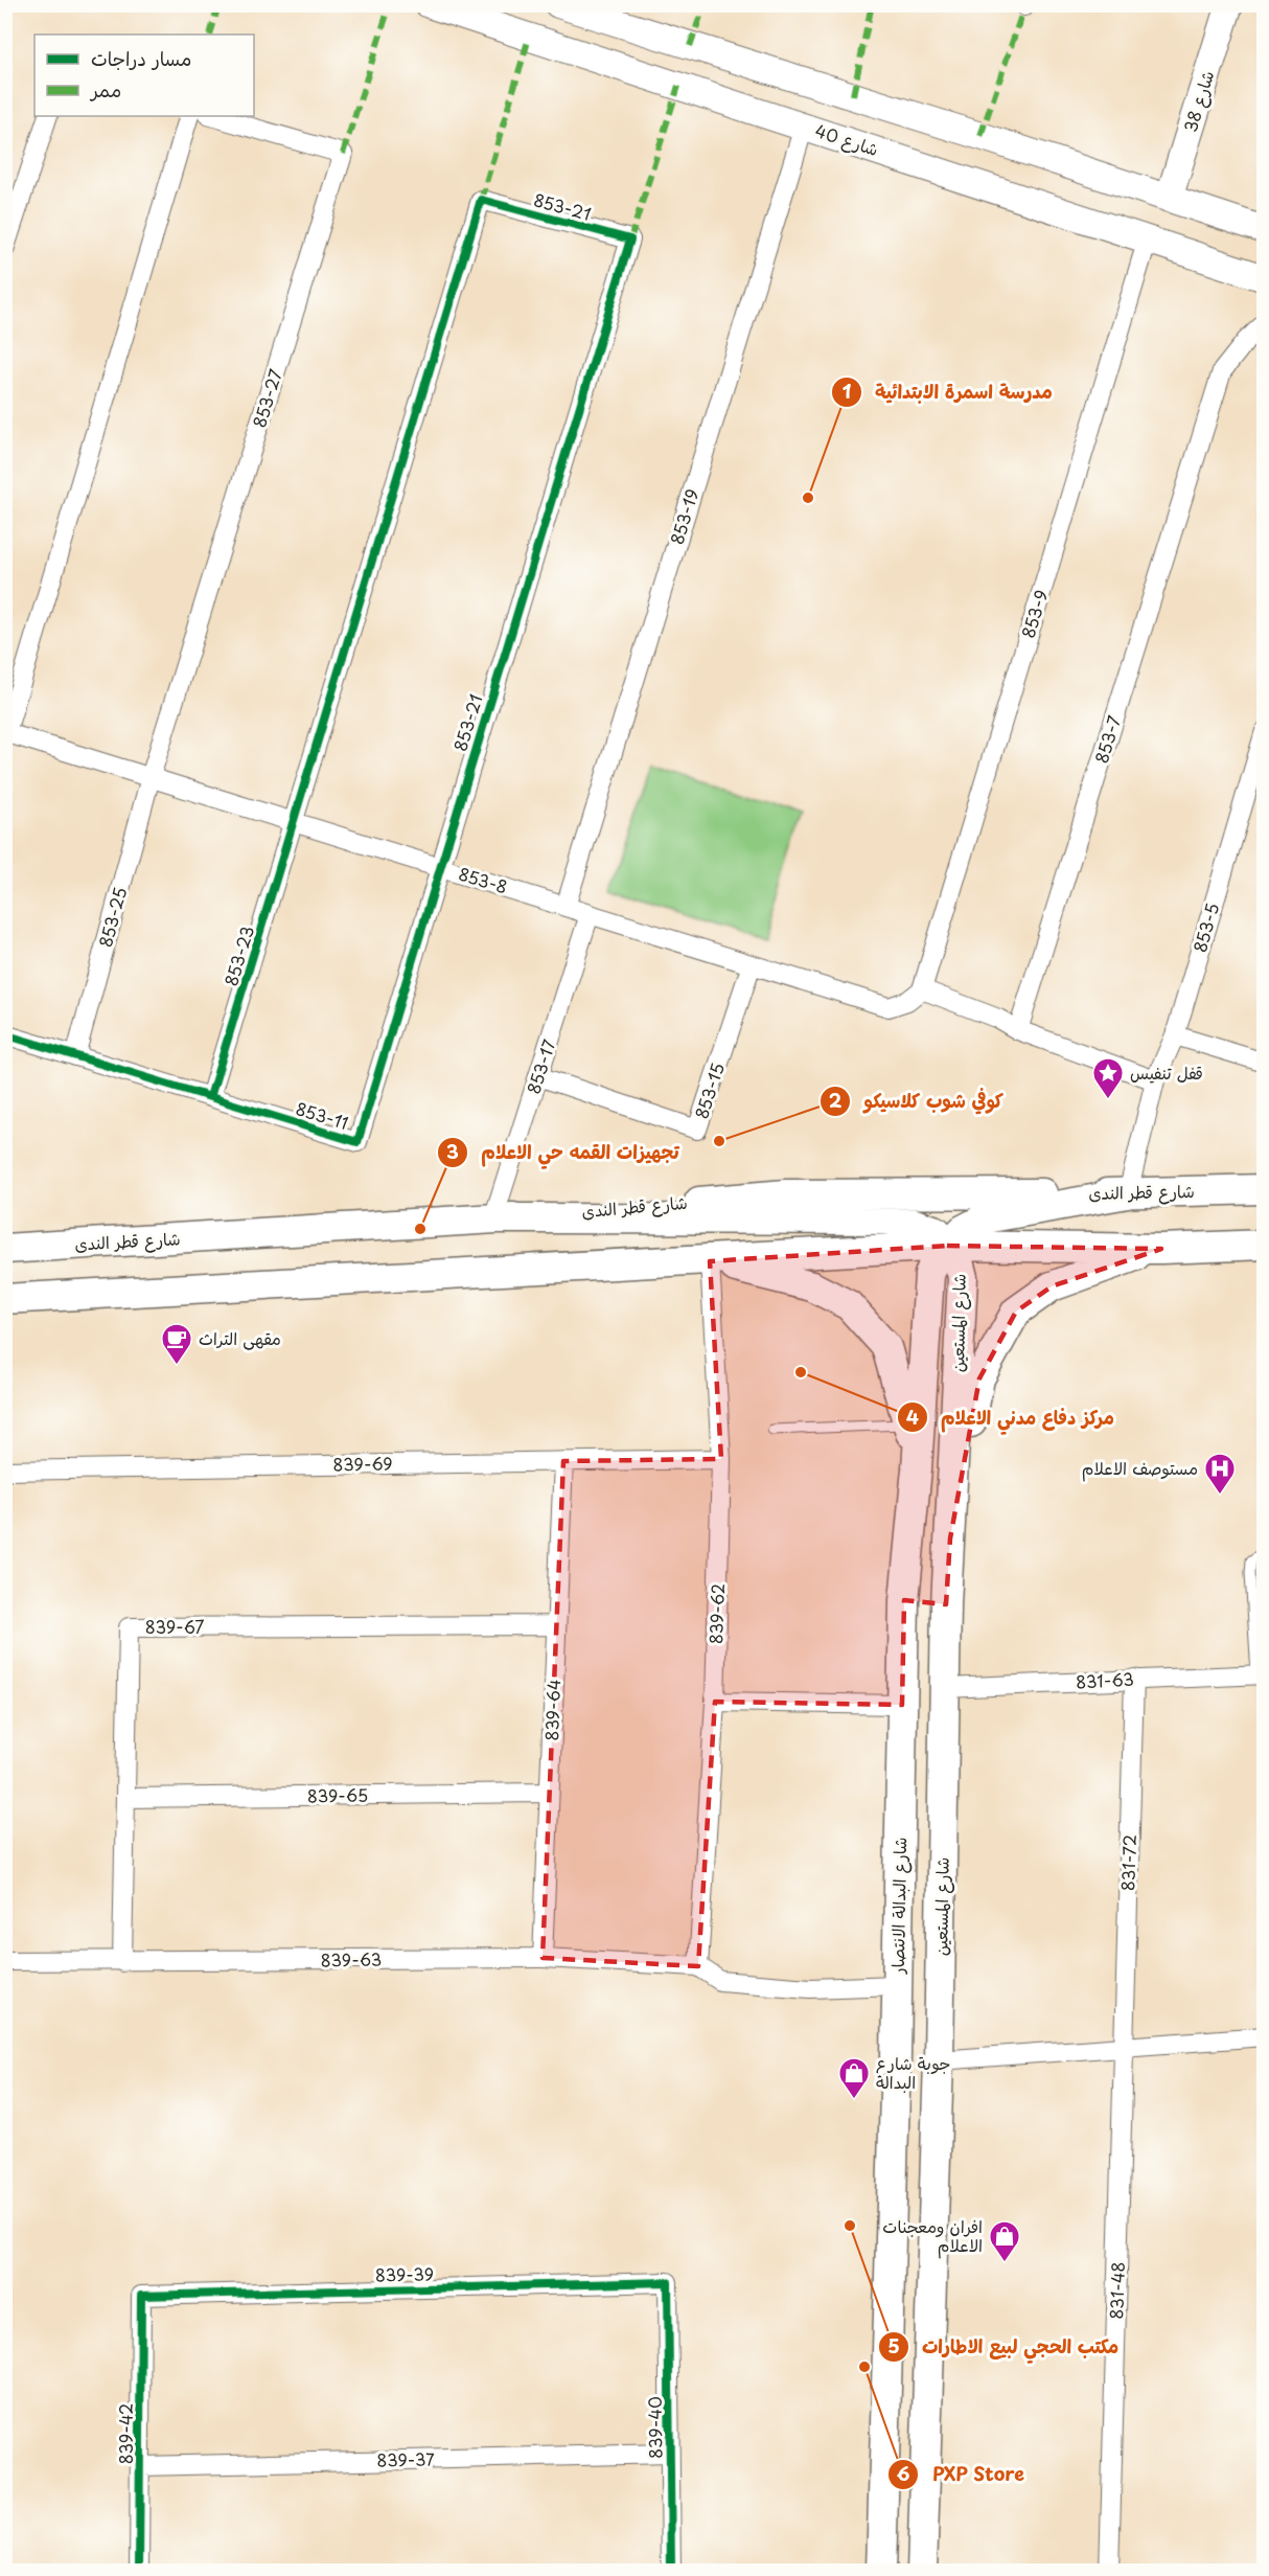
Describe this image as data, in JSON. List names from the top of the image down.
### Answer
{
  "streets": {
    "main road": [
      "شارع 38",
      "شارع 40",
      "شارع قطر الندى",
      "شارع المستعين",
      "شارع البدالة الانتصار"
    ],
    "street": [
      "853-21",
      "853-27",
      "853-19",
      "853-9",
      "853-7",
      "853-8",
      "853-25",
      "853-5",
      "853-23",
      "853-17",
      "853-15",
      "853-11",
      "839-69",
      "839-62",
      "839-67",
      "831-63",
      "839-64",
      "839-65",
      "831-72",
      "839-63",
      "839-39",
      "831-48",
      "839-40",
      "839-42",
      "839-37"
    ]
  },
  "crossings": [
    ["شارع 40", "853-19"],
    ["شارع 40", "853-9"],
    ["853-21", "853-8"],
    ["853-21", "853-23"],
    ["853-21", "853-11"],
    ["853-27", "853-8"],
    ["853-27", "853-25"],
    ["853-19", "853-8"],
    ["853-9", "853-8"],
    ["853-8", "853-25"],
    ["853-8", "853-23"],
    ["853-8", "853-17"],
    ["853-8", "853-15"],
    ["853-8", "853-11"],
    ["853-25", "853-11"],
    ["853-23", "853-11"],
    ["853-17", "853-15"],
    ["853-17", "شارع قطر الندى"],
    ["شارع قطر الندى", "شارع البدالة الانتصار"],
    ["شارع المستعين", "831-63"],
    ["شارع المستعين", "شارع البدالة الانتصار"],
    ["839-69", "839-62"],
    ["839-69", "839-64"],
    ["839-62", "839-63"],
    ["839-67", "839-64"],
    ["839-67", "839-65"],
    ["839-67", "839-63"],
    ["831-63", "831-72"],
    ["839-64", "839-65"],
    ["839-64", "839-63"],
    ["831-72", "831-48"],
    ["839-39", "839-40"],
    ["839-39", "839-42"],
    ["839-40", "839-37"],
    ["839-42", "839-37"]
  ],
  "places": {
    "other": [
      "مدرسة اسمرة الابتدائية",
      "كوفي شوب كلاسيكو",
      "تجهيزات القمه حي الاعلام",
      "مركز دفاع مدني الاعلام",
      "مكتب الحجي لبيع الاطارات",
      "PXP Store"
    ],
    "place": ["قفل تنفيس"],
    "cafe": ["مقهى التراث"],
    "hospital": ["مستوصف الاعلام"],
    "shop": ["جوبة شارع البدالة", "افران ومعجنات الاعلام"]
  },
  "legend": ["مسار دراجات", "ممر"]
}
